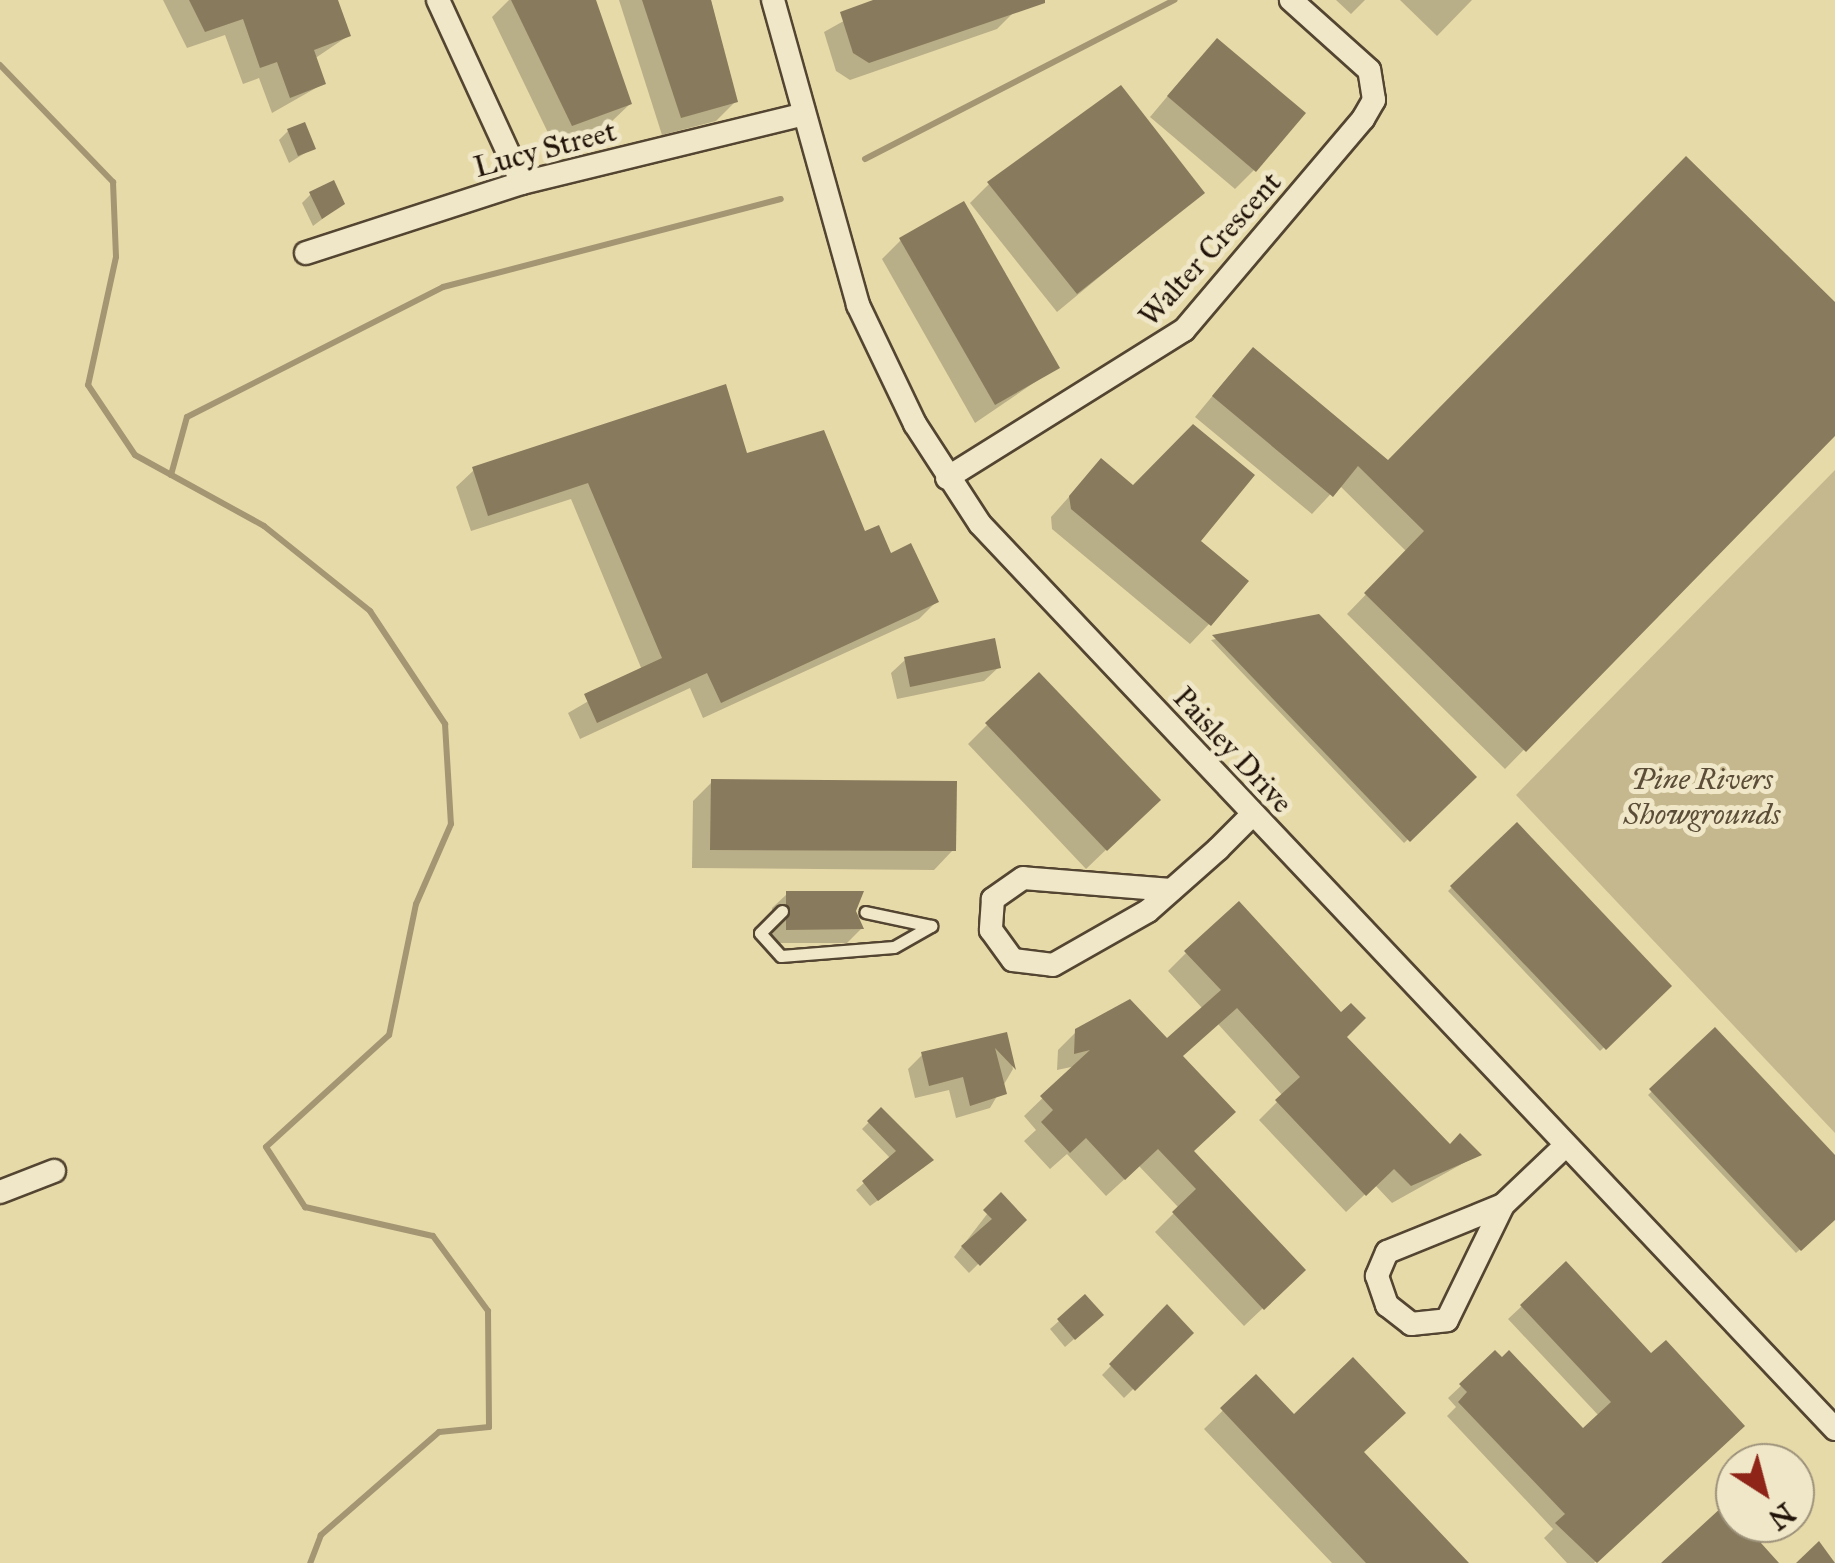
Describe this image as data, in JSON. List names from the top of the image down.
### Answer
{
  "streets": {
    "street": ["Lucy Street", "Walter Crescent", "Paisley Drive"]
  },
  "crossings": [
    ["Lucy Street", "Paisley Drive"],
    ["Walter Crescent", "Paisley Drive"]
  ],
  "parks": ["Pine Rivers Showgrounds"],
  "north": "bottom right"
}
